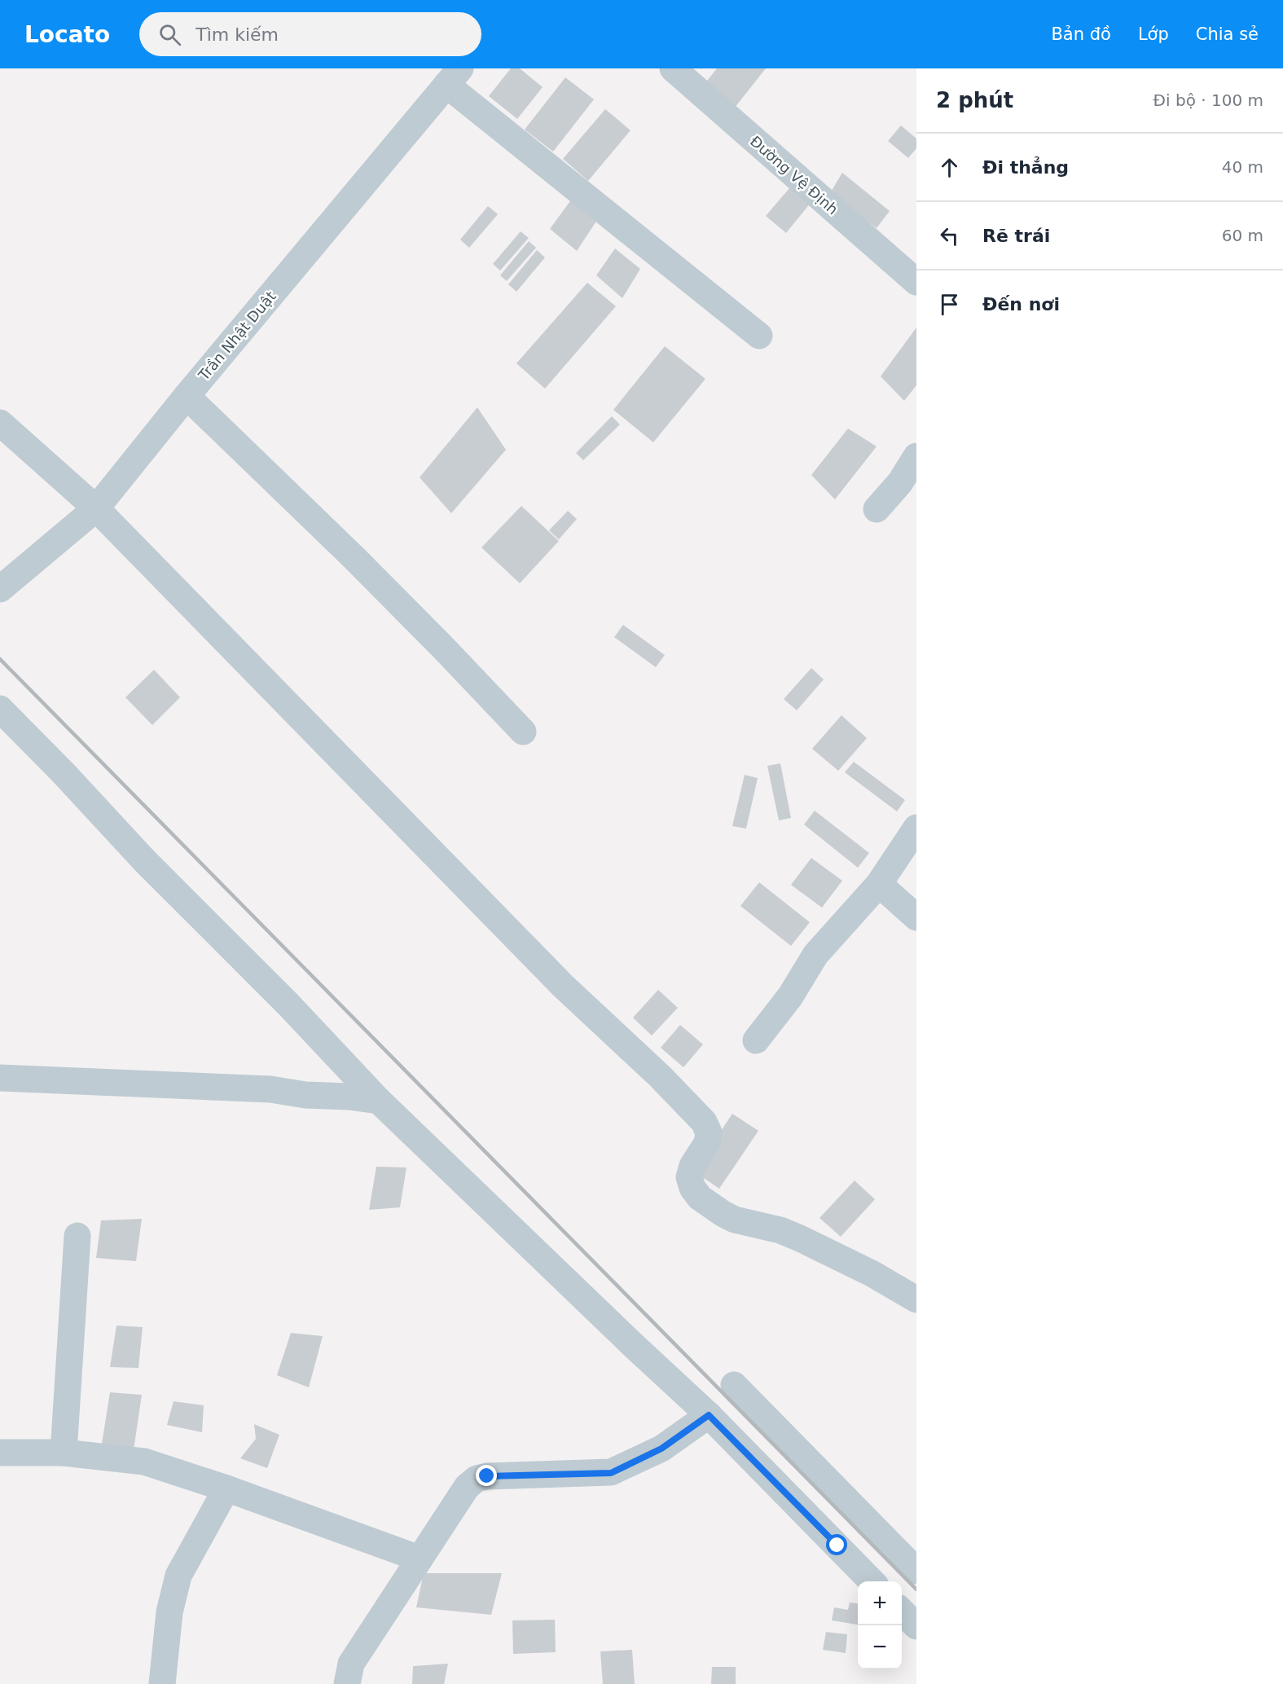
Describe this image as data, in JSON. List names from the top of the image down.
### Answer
{
  "streets": {
    "street": ["Đường Vệ Định", "Trần Nhật Duật"]
  },
  "page": {
    "header": "Locato",
    "search": "Tìm kiếm",
    "nav": ["Bản đồ", "Lớp", "Chia sẻ"],
    "heading": ["2 phút", "Đi bộ · 100 m"],
    "list": [
      ["Đi thẳng", "40 m"],
      ["Rẽ trái", "60 m"],
      "Đến nơi"
    ],
    "map_buttons": ["+", "−"]
  }
}
